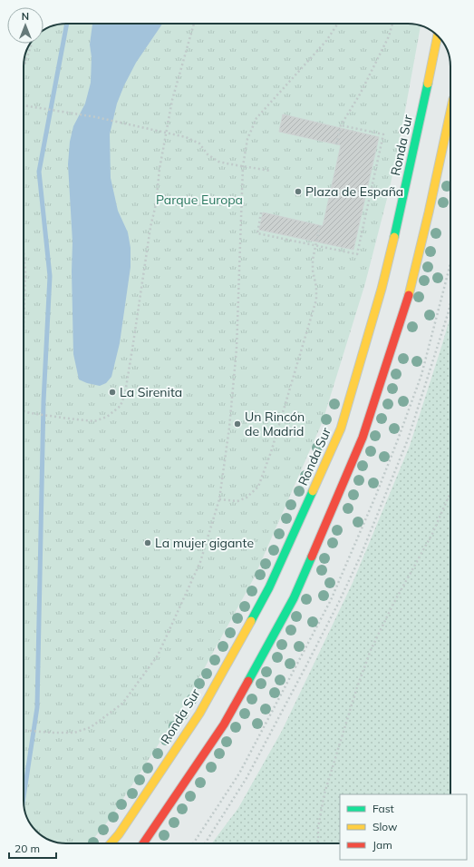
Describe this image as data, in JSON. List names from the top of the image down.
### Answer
{
  "streets": {
    "main road": ["Ronda Sur"]
  },
  "parks": ["Parque Europa"],
  "places": [
    "Plaza de España",
    "La Sirenita",
    "Un Rincón de Madrid",
    "La mujer gigante"
  ],
  "legend": ["Fast", "Slow", "Jam"],
  "scale_bar": "20 m",
  "north": "top"
}
